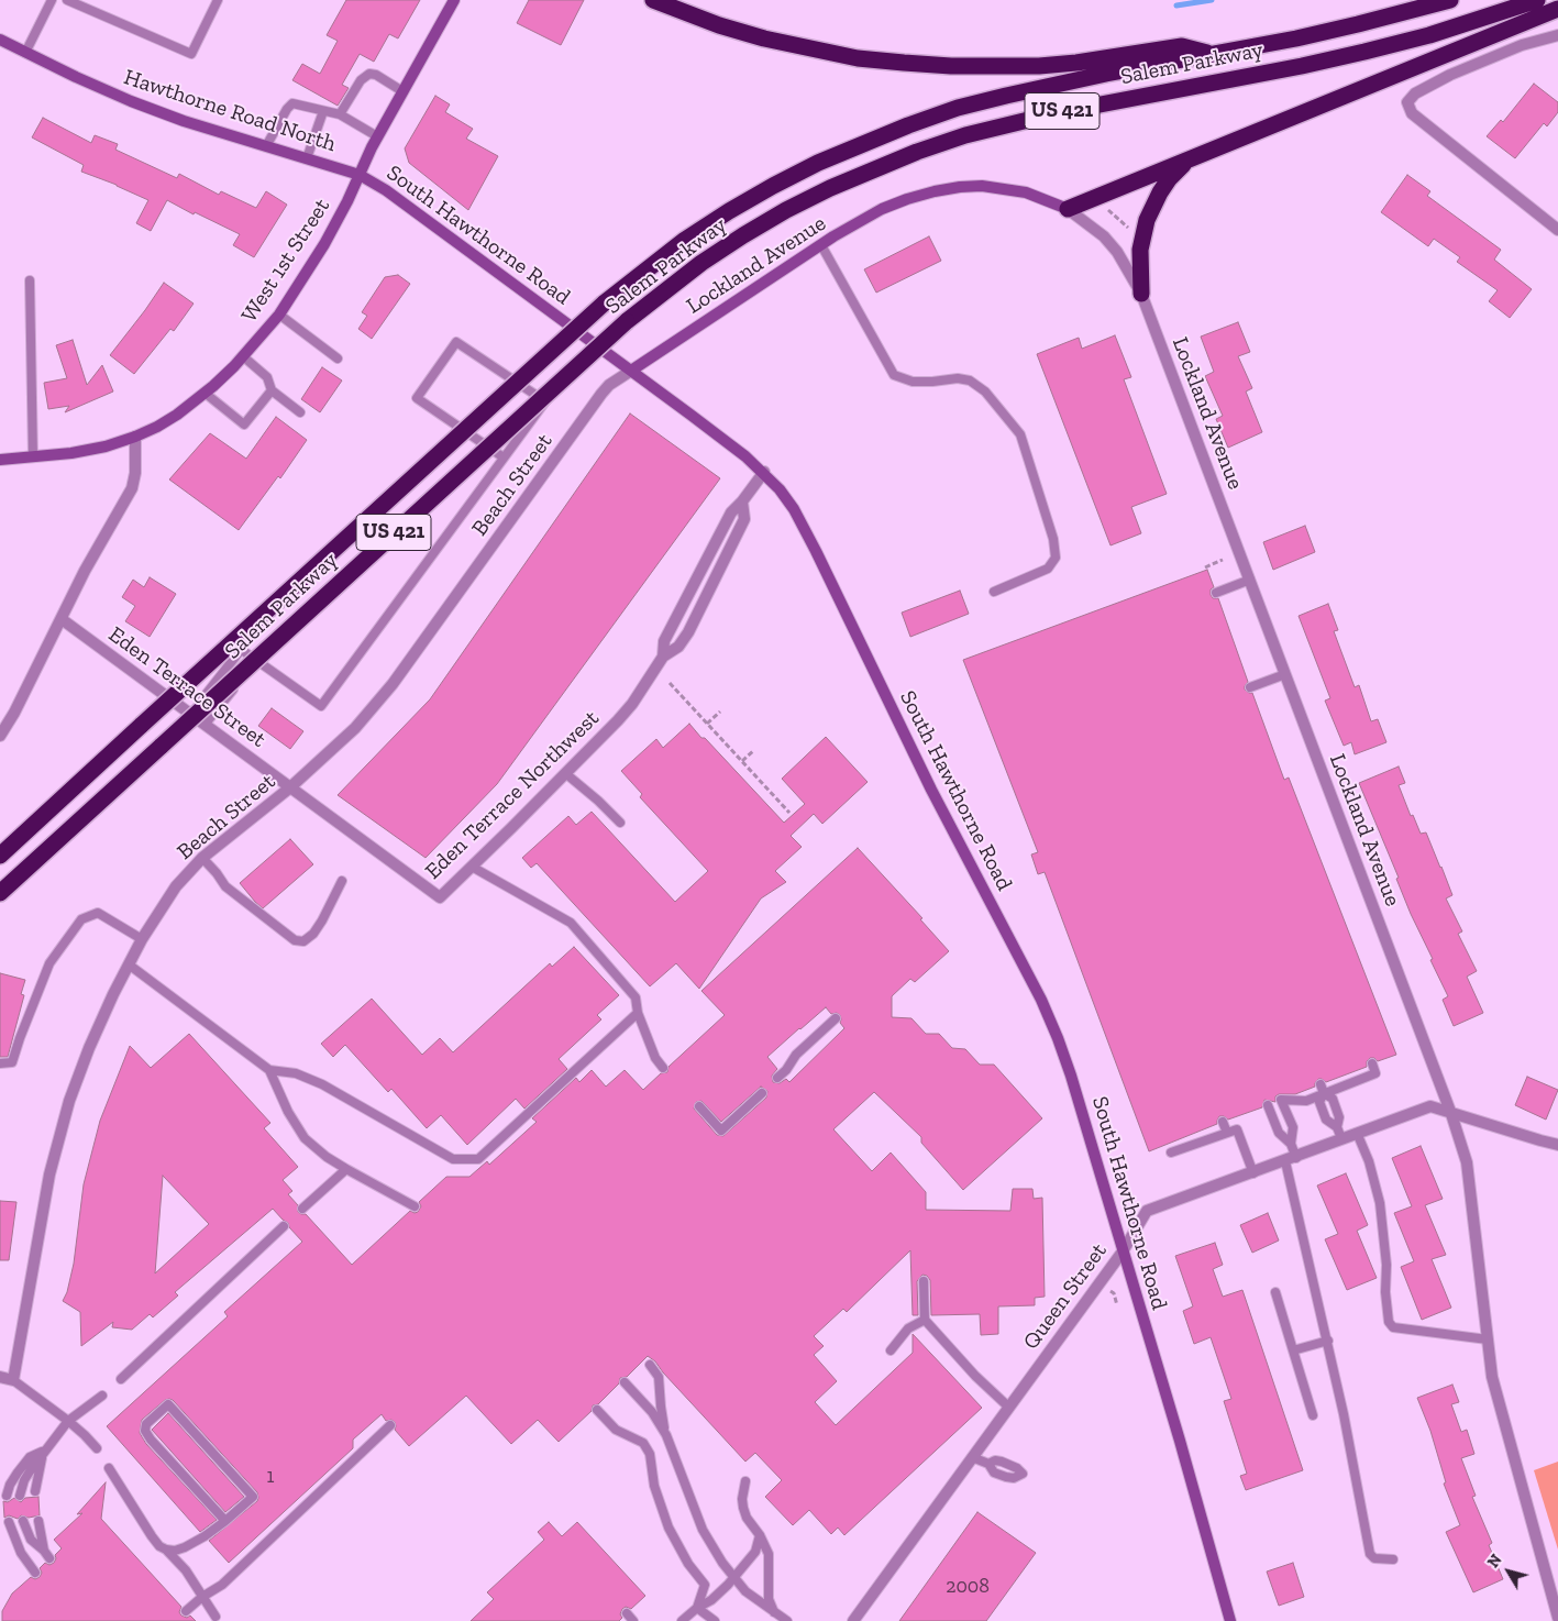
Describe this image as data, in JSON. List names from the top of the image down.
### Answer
{
  "streets": {
    "highway": ["Salem Parkway", "US 421"],
    "main road": [
      "Hawthorne Road North",
      "South Hawthorne Road",
      "West 1st Street",
      "Lockland Avenue"
    ],
    "street": [
      "Beach Street",
      "Eden Terrace Street",
      "Eden Terrace Northwest",
      "Queen Street"
    ]
  },
  "crossings": [
    ["Hawthorne Road North", "South Hawthorne Road"],
    ["Hawthorne Road North", "West 1st Street"],
    ["South Hawthorne Road", "West 1st Street"],
    ["South Hawthorne Road", "Lockland Avenue"],
    ["South Hawthorne Road", "Beach Street"],
    ["South Hawthorne Road", "Eden Terrace Northwest"],
    ["South Hawthorne Road", "Queen Street"],
    ["Lockland Avenue", "Beach Street"],
    ["Lockland Avenue", "Queen Street"],
    ["Beach Street", "Eden Terrace Street"],
    ["Beach Street", "Eden Terrace Northwest"],
    ["Eden Terrace Street", "Eden Terrace Northwest"]
  ],
  "house_numbers": ["1", "2008"],
  "north": "top left"
}
